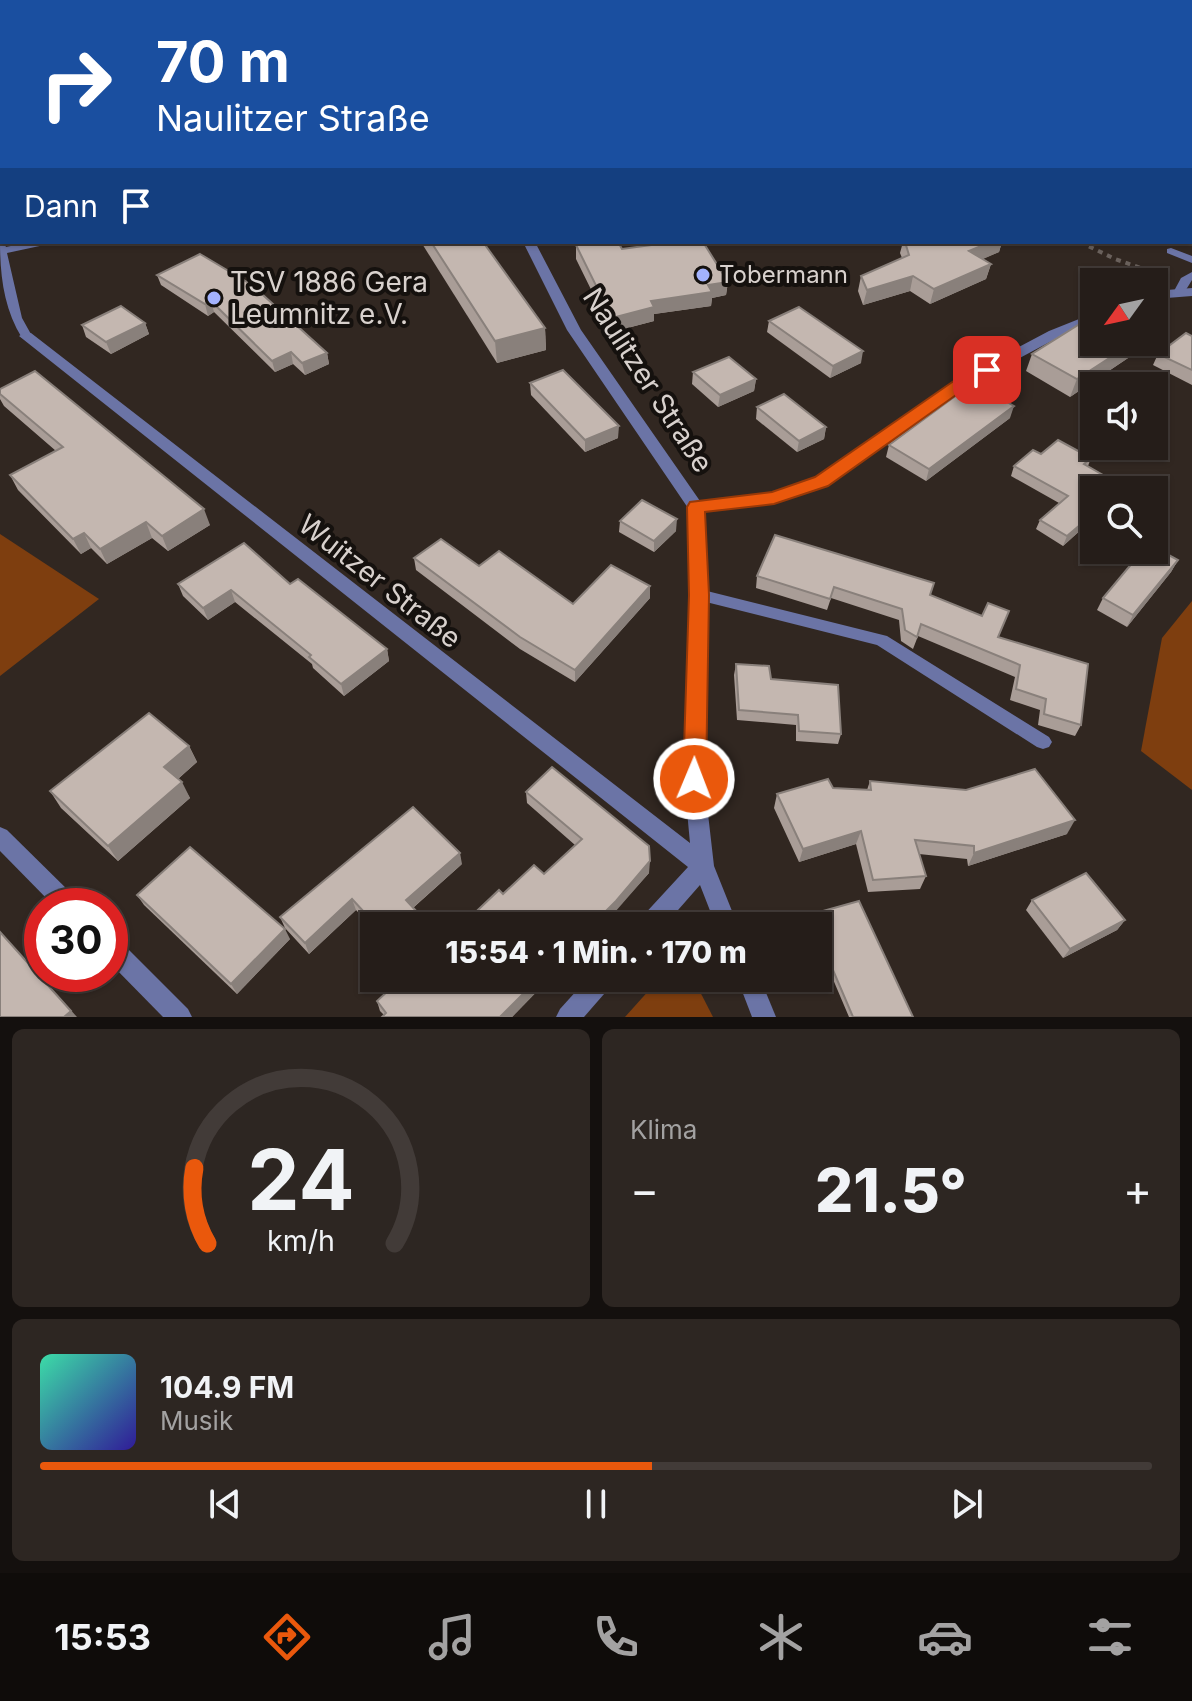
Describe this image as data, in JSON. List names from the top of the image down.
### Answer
{
  "streets": {
    "street": ["Naulitzer Straße", "Wuitzer Straße"]
  },
  "crossings": [
    ["Naulitzer Straße", "Wuitzer Straße"]
  ],
  "places": ["Tobermann", "TSV 1886 Gera Leumnitz e.V."],
  "north": "bottom left",
  "page": {
    "turn": ["70 m", "Naulitzer Straße"],
    "then": "Dann",
    "limit": "30",
    "trip": "15:54 · 1 Min. · 170 m",
    "tile": "Klima",
    "heat": ["−", "21.5°", "+"],
    "song": ["104.9 FM", "Musik"],
    "tabs": "15:53",
    "gauge": ["24", "km/h"]
  }
}
